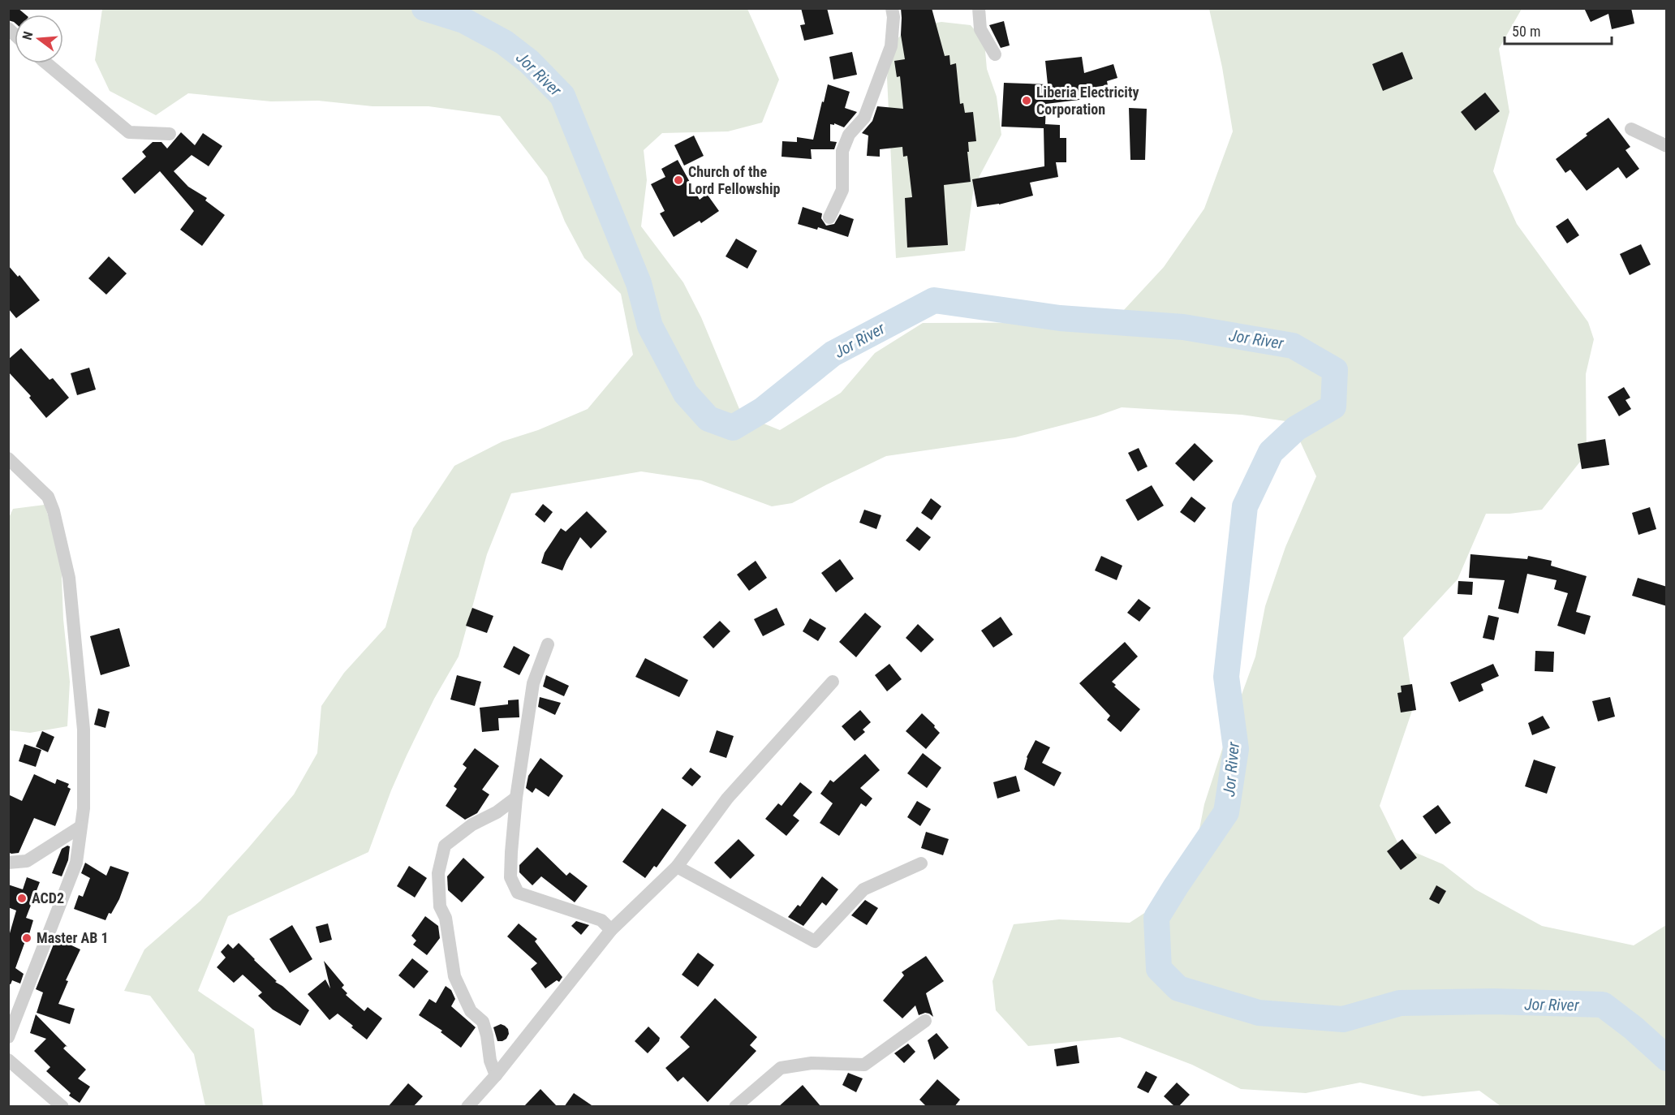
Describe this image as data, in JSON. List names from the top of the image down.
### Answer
{
  "water": ["Jor River"],
  "places": [
    "Liberia Electricity Corporation",
    "Church of the Lord Fellowship",
    "ACD2",
    "Master AB 1"
  ],
  "scale_bar": "50 m",
  "north": "left"
}
